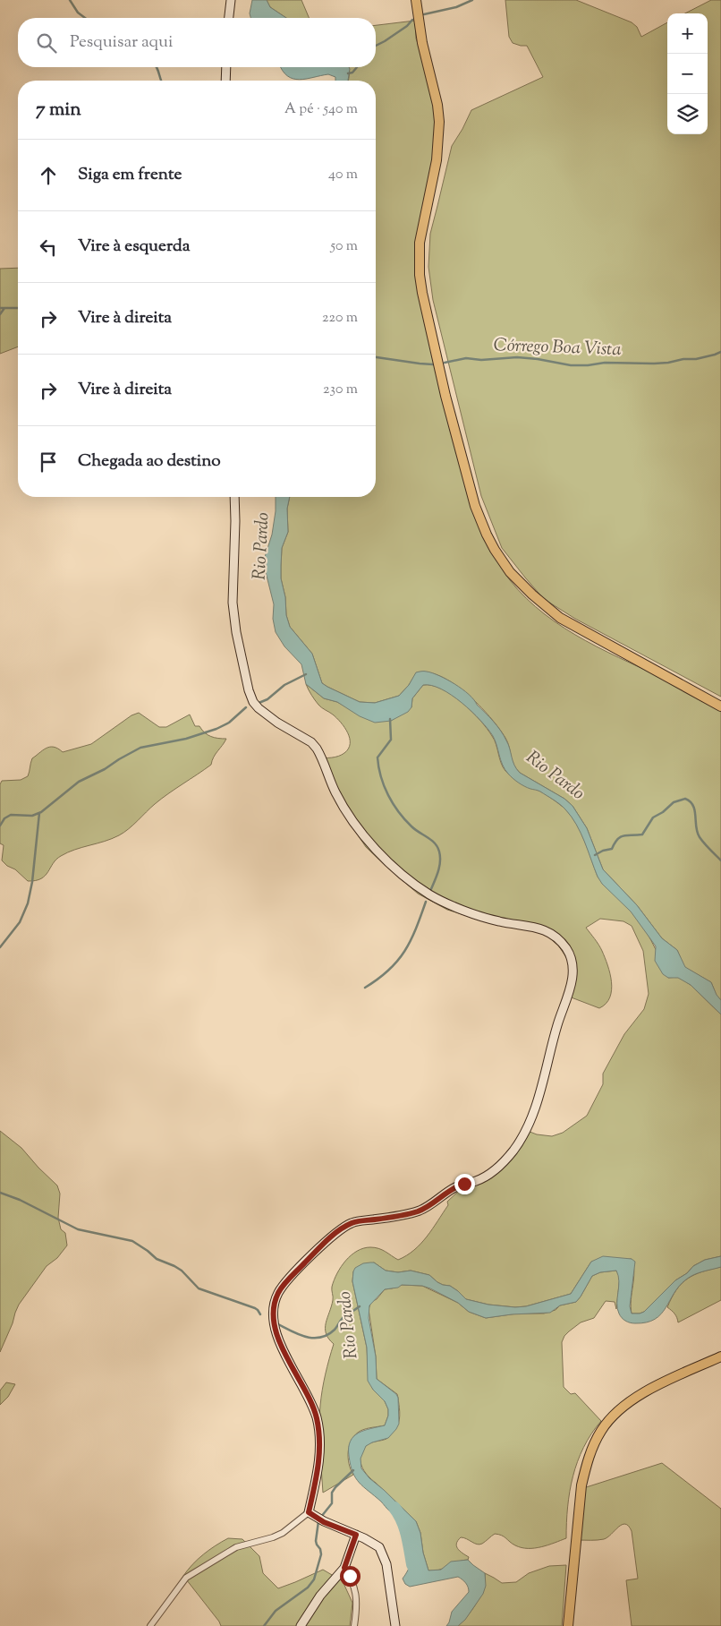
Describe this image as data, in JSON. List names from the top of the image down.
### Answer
{
  "water": ["Córrego Boa Vista", "Rio Pardo"],
  "page": {
    "map_buttons": ["+", "−"],
    "search": "Pesquisar aqui",
    "heading": ["7 min", "A pé · 540 m"],
    "list": [
      ["Siga em frente", "40 m"],
      ["Vire à esquerda", "50 m"],
      ["Vire à direita", "220 m"],
      ["Vire à direita", "230 m"],
      "Chegada ao destino"
    ]
  }
}
